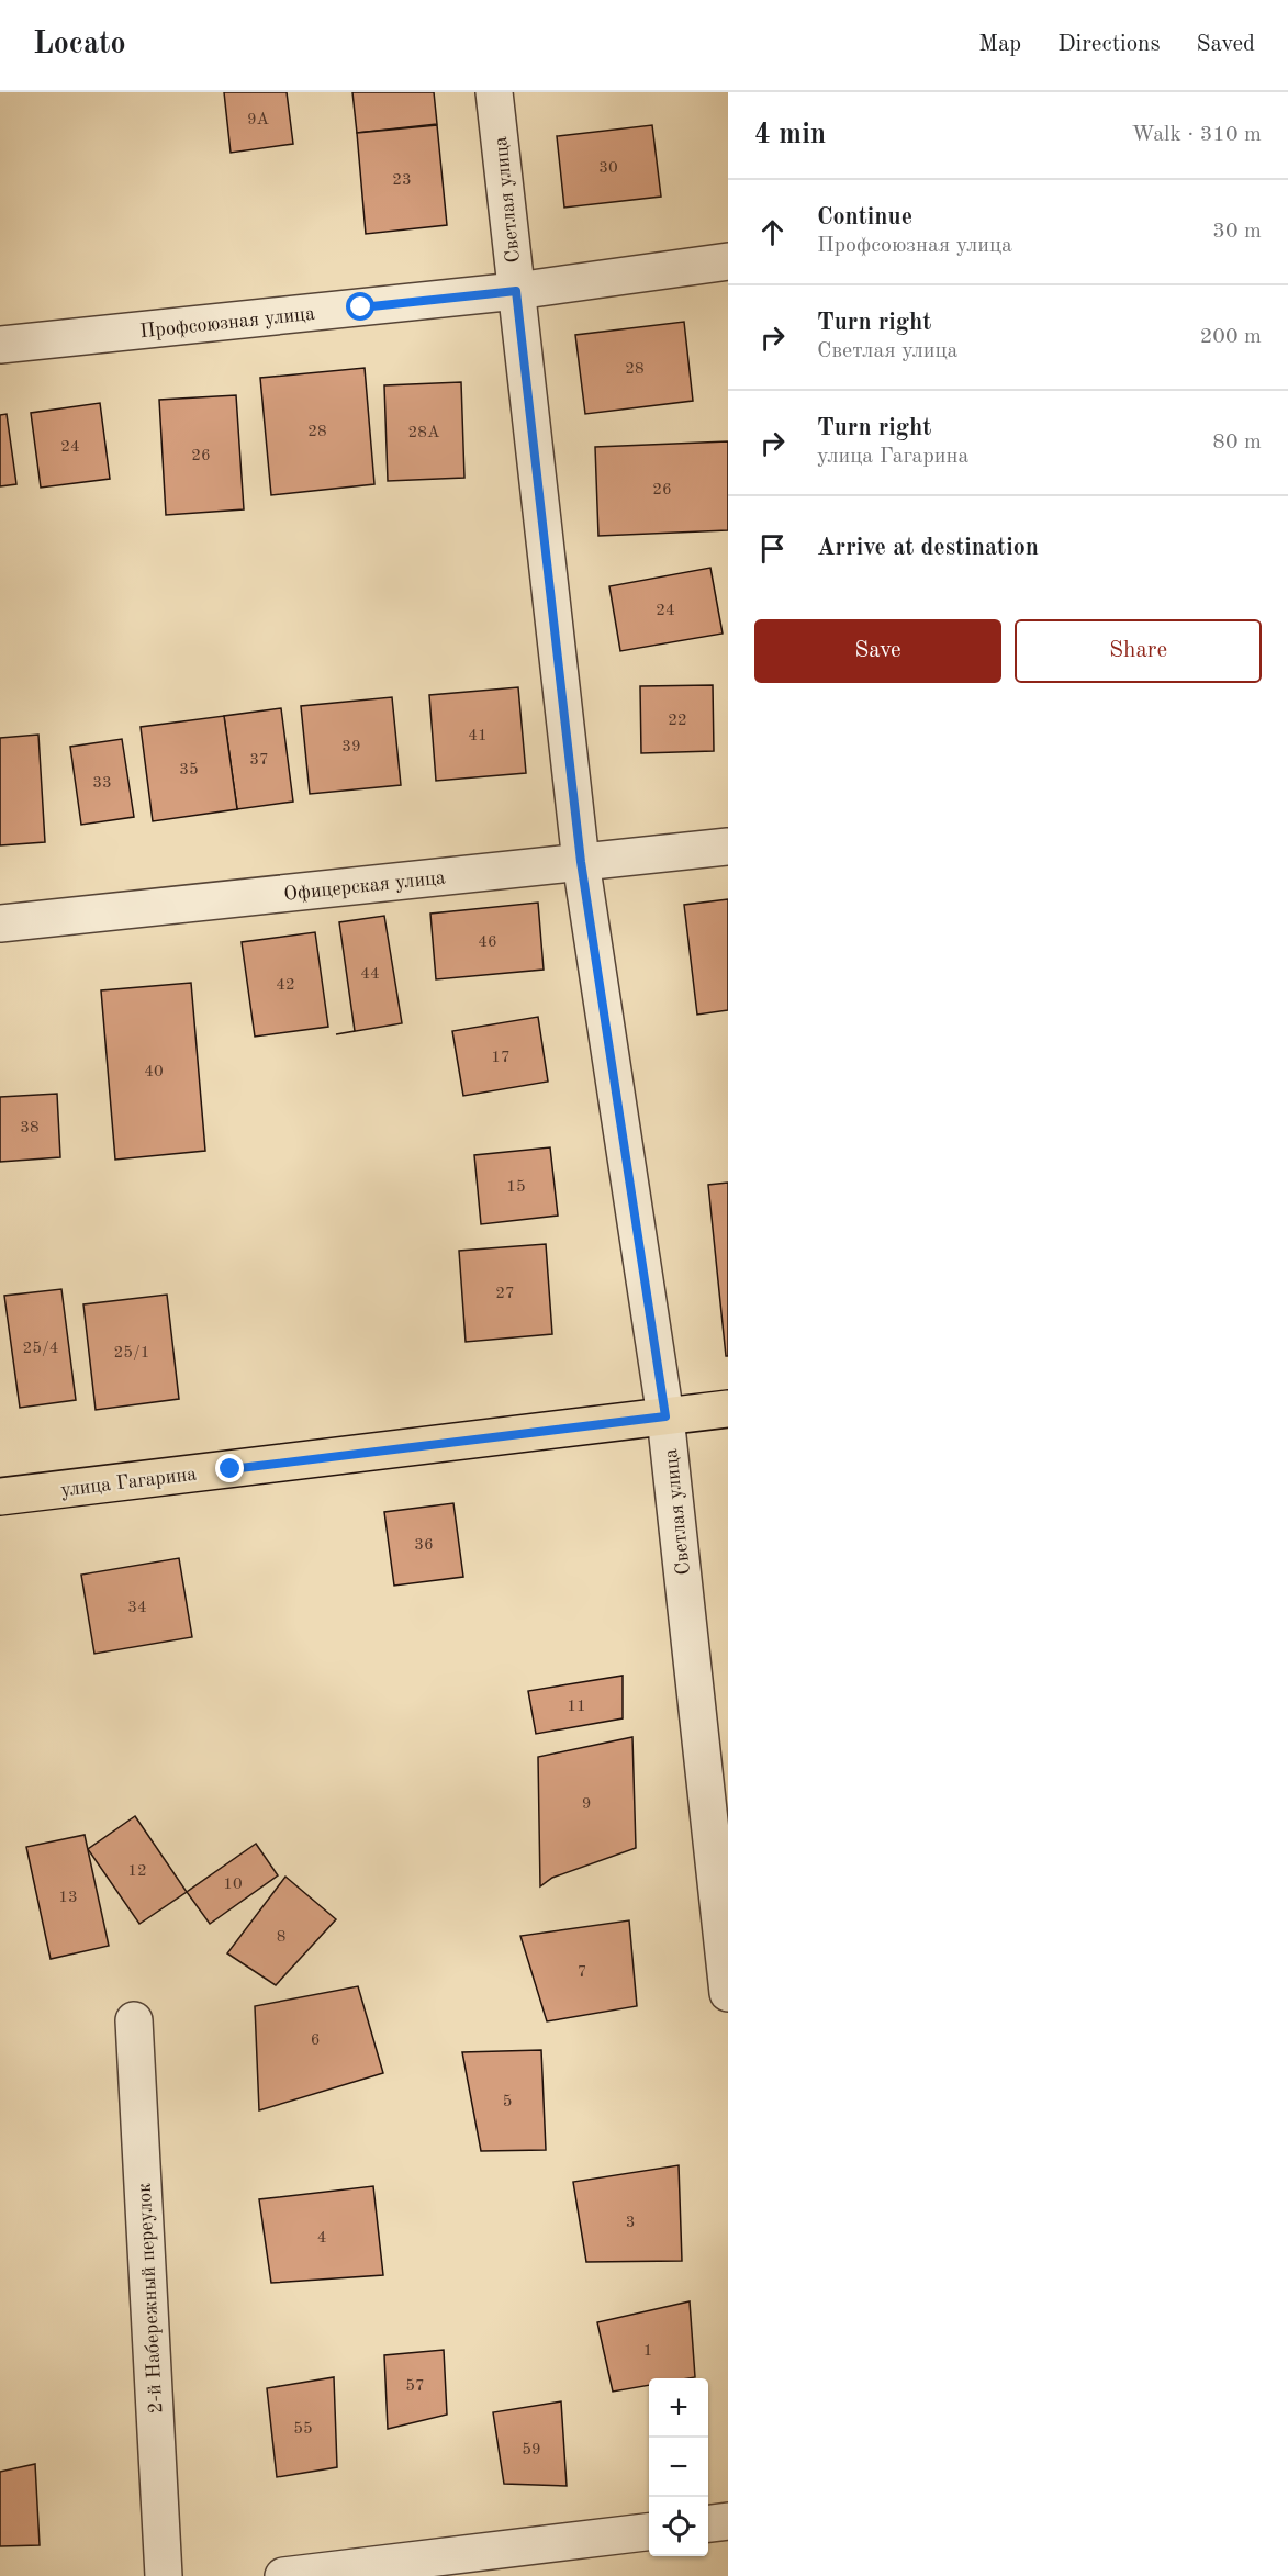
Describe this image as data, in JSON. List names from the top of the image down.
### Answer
{
  "streets": {
    "main road": ["улица Гагарина"],
    "street": [
      "Светлая улица",
      "Профсоюзная улица",
      "Офицерская улица",
      "2-й Набережный переулок"
    ]
  },
  "crossings": [
    ["Светлая улица", "Профсоюзная улица"],
    ["Светлая улица", "Офицерская улица"],
    ["Светлая улица", "улица Гагарина"]
  ],
  "house_numbers": [
    "9А",
    "30",
    "23",
    "28",
    "28",
    "28А",
    "24",
    "26",
    "26",
    "24",
    "22",
    "41",
    "39",
    "37",
    "35",
    "33",
    "46",
    "44",
    "42",
    "17",
    "40",
    "38",
    "15",
    "27",
    "25/4",
    "25/1",
    "36",
    "34",
    "11",
    "9",
    "12",
    "10",
    "13",
    "8",
    "7",
    "6",
    "5",
    "3",
    "4",
    "1",
    "57",
    "55",
    "59"
  ],
  "page": {
    "header": "Locato",
    "nav": ["Map", "Directions", "Saved"],
    "heading": ["4 min", "Walk · 310 m"],
    "list": [
      ["Continue", "Профсоюзная улица", "30 m"],
      ["Turn right", "Светлая улица", "200 m"],
      ["Turn right", "улица Гагарина", "80 m"],
      "Arrive at destination"
    ],
    "buttons": ["Save", "Share"],
    "map_buttons": ["+", "−"]
  }
}
